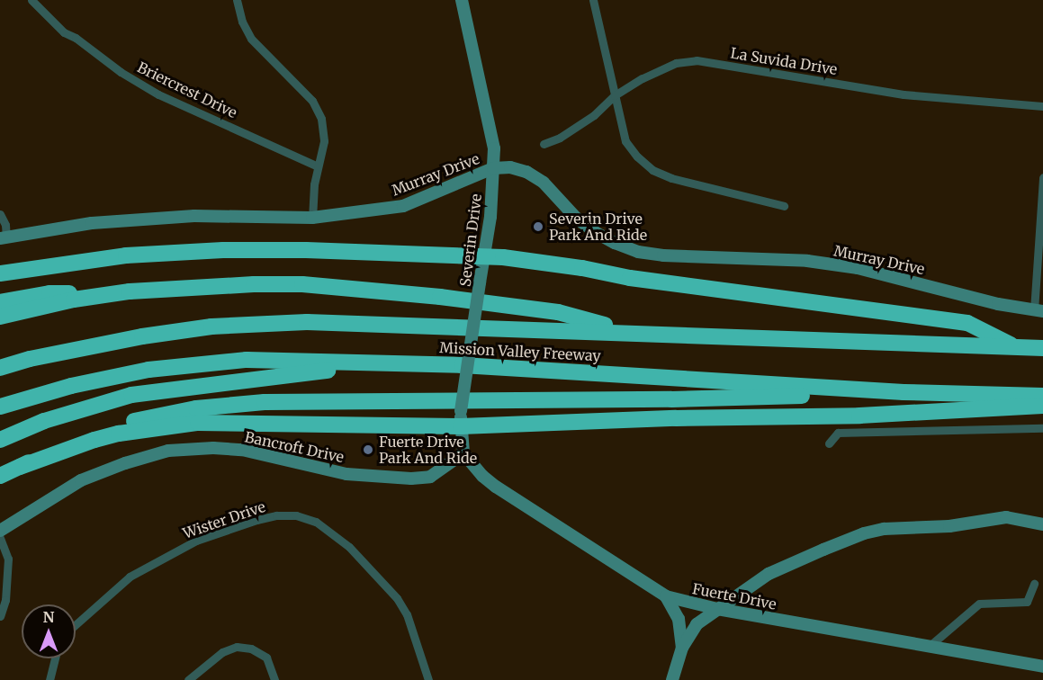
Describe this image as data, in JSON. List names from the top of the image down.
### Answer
{
  "streets": {
    "highway": ["Mission Valley Freeway"],
    "main road": [
      "Murray Drive",
      "Severin Drive",
      "Bancroft Drive",
      "Fuerte Drive"
    ],
    "street": ["La Suvida Drive", "Briercrest Drive", "Wister Drive"]
  },
  "crossings": [
    ["Murray Drive", "Severin Drive"],
    ["Severin Drive", "Bancroft Drive"],
    ["Severin Drive", "Fuerte Drive"],
    ["Bancroft Drive", "Fuerte Drive"]
  ],
  "places": ["Severin Drive Park And Ride", "Fuerte Drive Park And Ride"],
  "north": "top"
}
